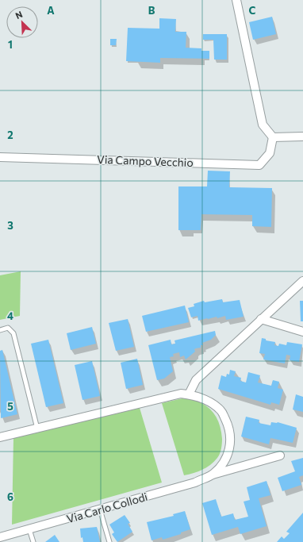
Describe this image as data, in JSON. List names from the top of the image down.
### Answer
{
  "streets": {
    "street": ["Via Campo Vecchio", "Via Carlo Collodi"]
  },
  "north": "top left",
  "grid": {
    "columns": ["A", "B", "C"],
    "rows": [
      "1",
      "2",
      "3",
      "4",
      "5",
      "6"
    ]
  }
}
